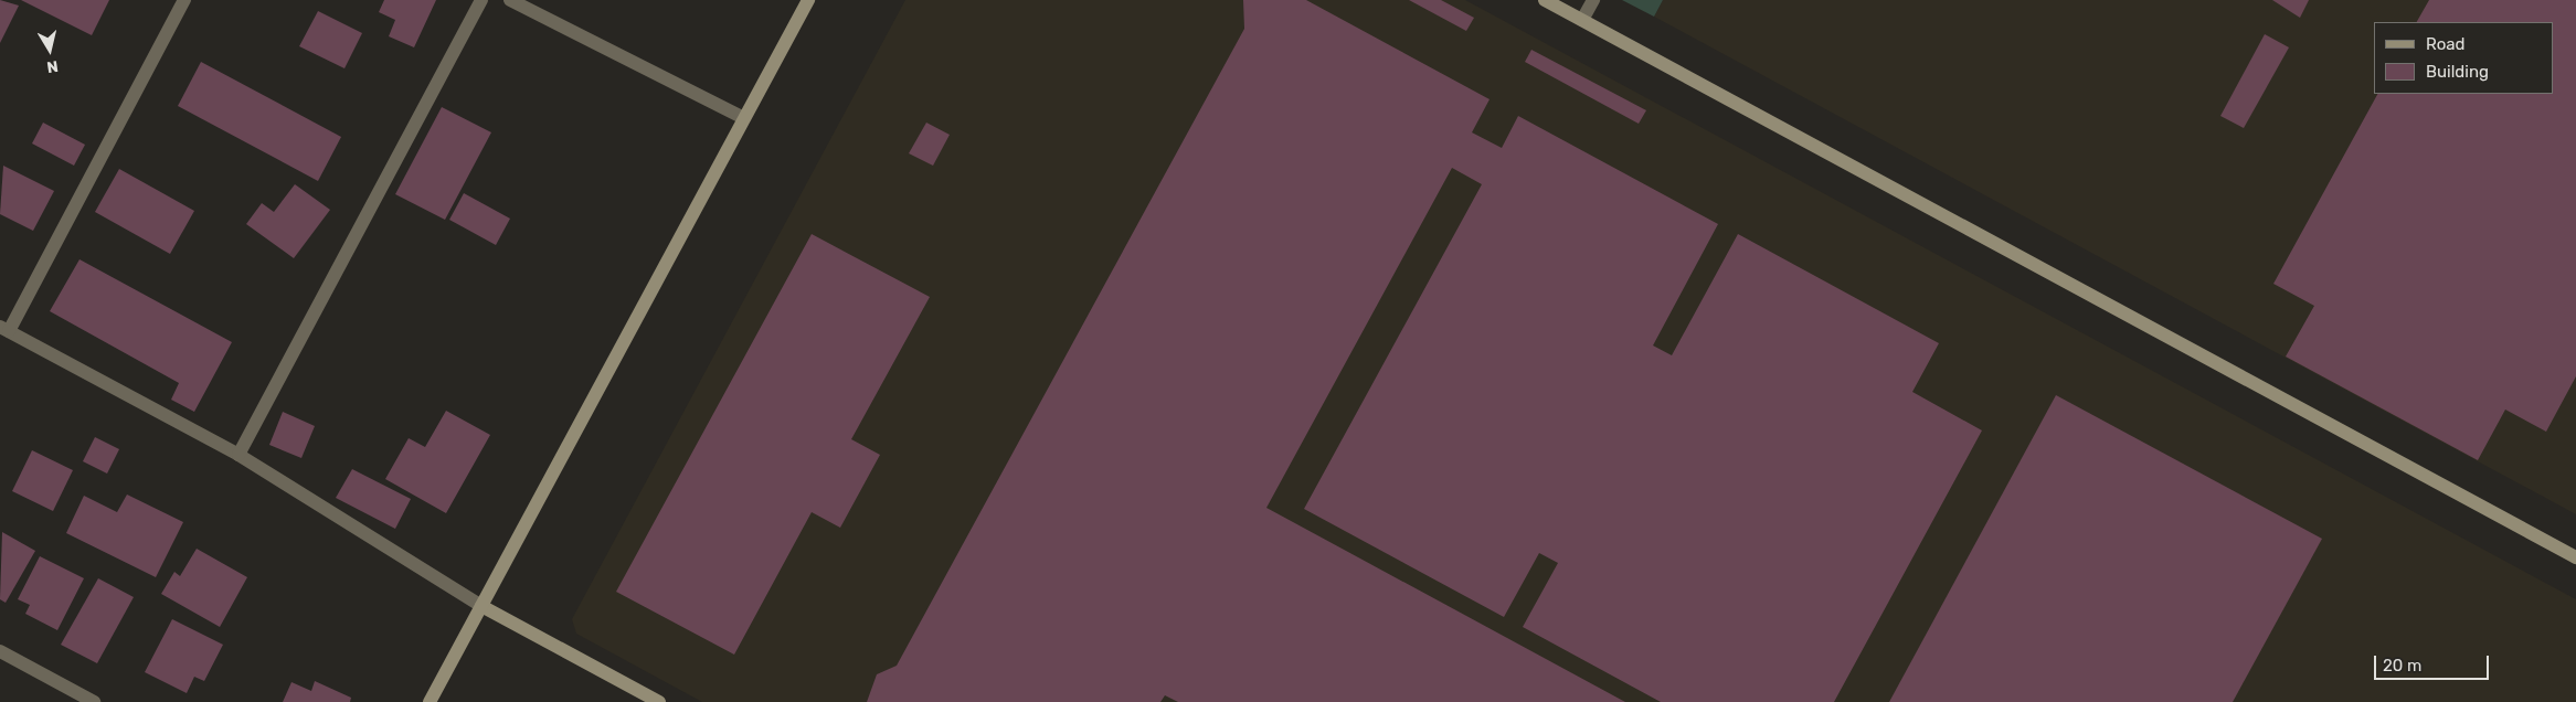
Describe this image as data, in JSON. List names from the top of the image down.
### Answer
{
  "legend": ["Road", "Building"],
  "scale_bar": "20 m",
  "north": "bottom"
}
